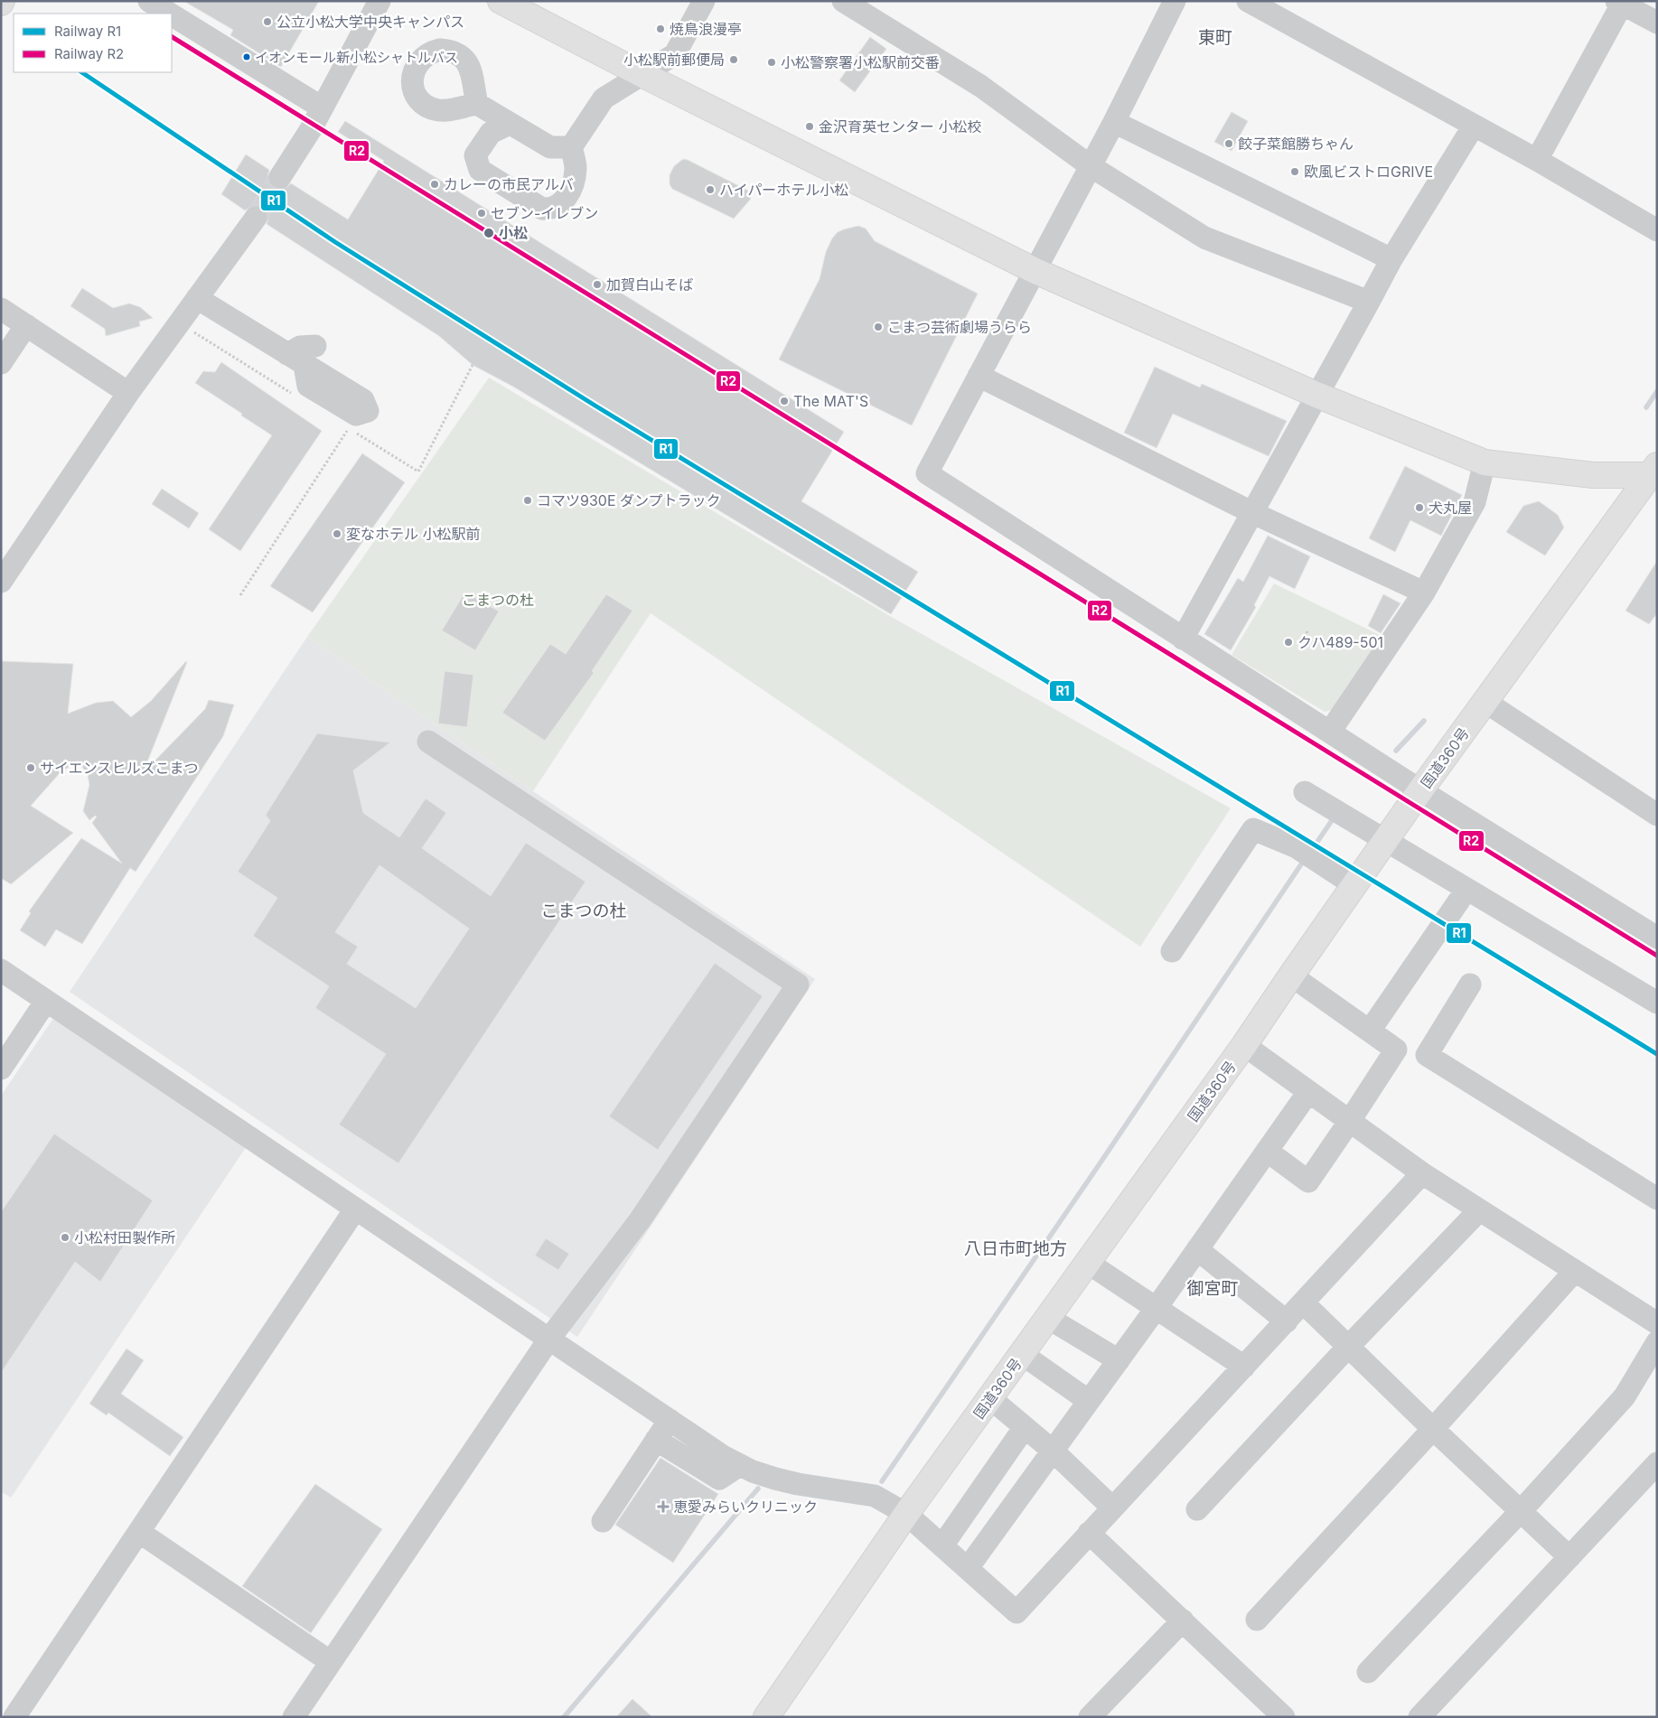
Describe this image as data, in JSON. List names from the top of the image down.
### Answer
{
  "streets": {
    "main road": ["国道360号"]
  },
  "districts": [
    "東町",
    "こまつの杜",
    "八日市町地方",
    "御宮町"
  ],
  "parks": ["こまつの杜"],
  "places": {
    "other": [
      "公立小松大学中央キャンパス",
      "焼鳥浪漫亭",
      "イオンモール新小松シャトルバス",
      "小松駅前郵便局",
      "小松警察署小松駅前交番",
      "金沢育英センター 小松校",
      "餃子菜館勝ちゃん",
      "欧風ビストロGRIVE",
      "カレーの市民アルバ",
      "ハイパーホテル小松",
      "セブン-イレブン",
      "小松",
      "加賀白山そば",
      "こまつ芸術劇場うらら",
      "The MAT'S",
      "コマツ930E ダンプトラック",
      "犬丸屋",
      "変なホテル 小松駅前",
      "クハ489-501",
      "サイエンスヒルズこまつ",
      "小松村田製作所"
    ],
    "health": ["恵愛みらいクリニック"]
  },
  "lines": ["rail line R2", "rail line R1"],
  "legend": ["Railway R1", "Railway R2"]
}
